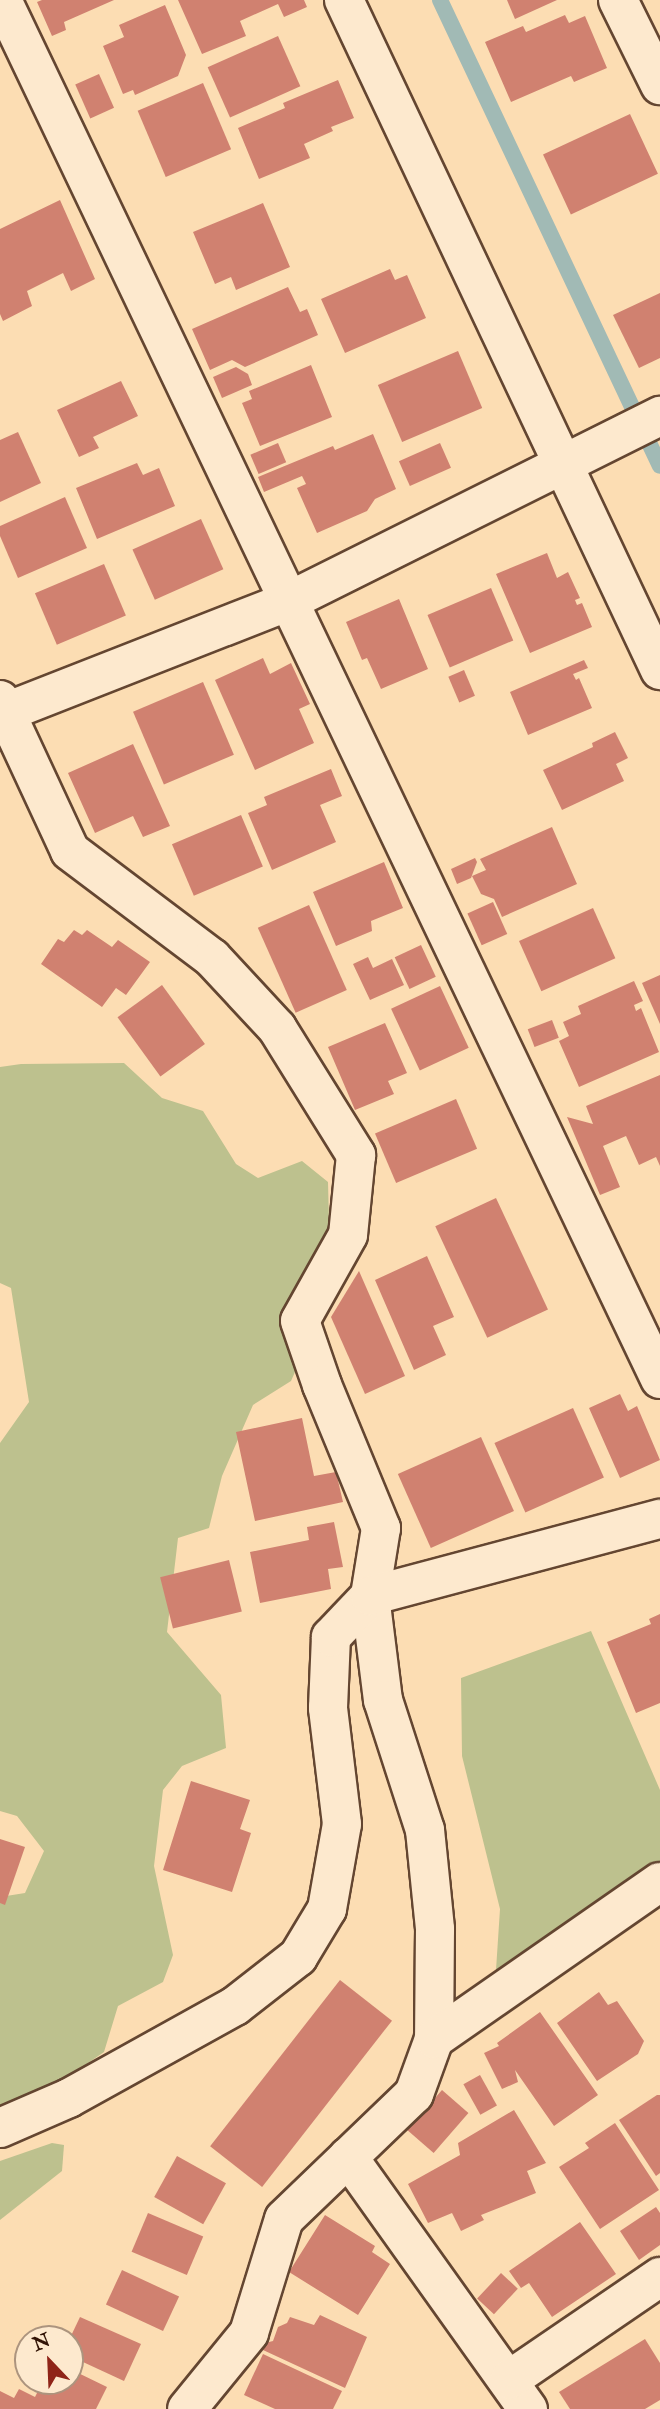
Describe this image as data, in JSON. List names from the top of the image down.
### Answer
{
  "north": "top left"
}
